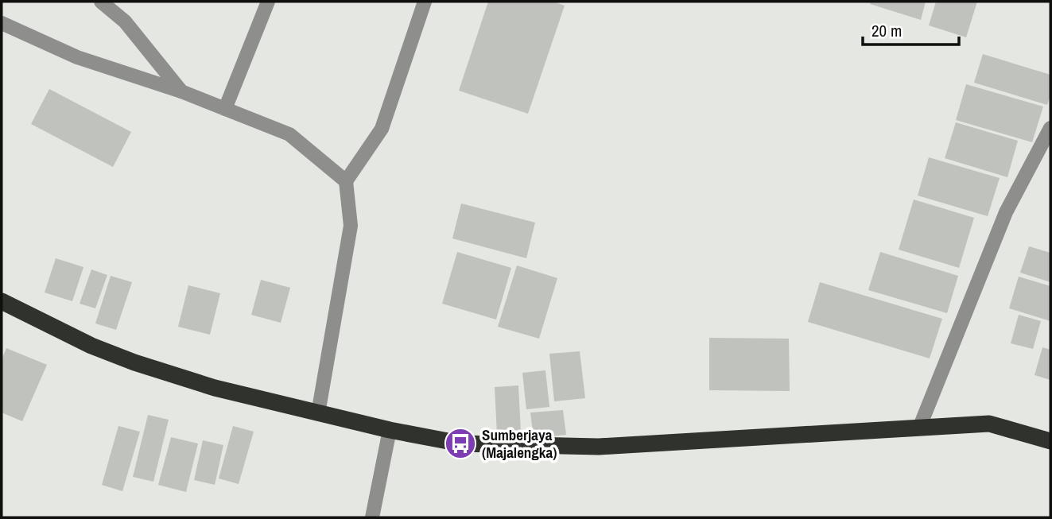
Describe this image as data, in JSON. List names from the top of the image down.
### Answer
{
  "places": {
    "bus stop": ["Sumberjaya (Majalengka)"]
  },
  "scale_bar": "20 m"
}
